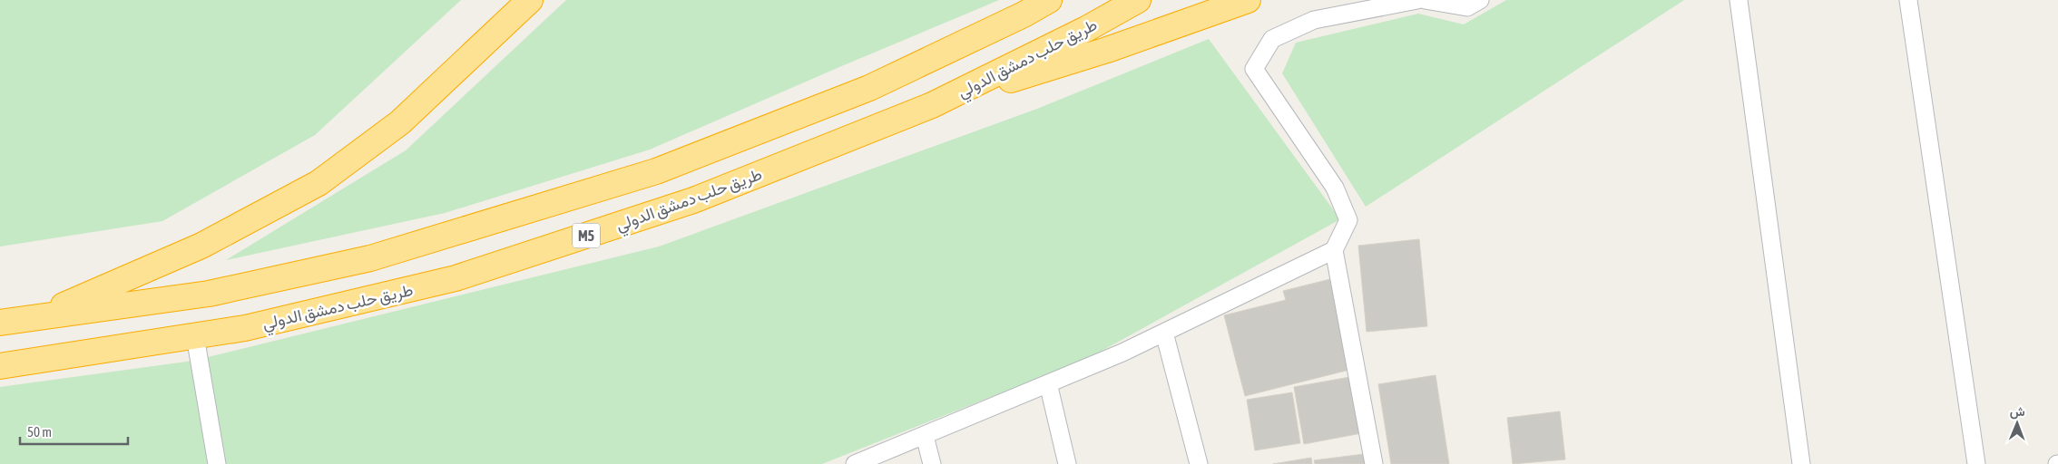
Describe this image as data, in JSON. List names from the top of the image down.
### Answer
{
  "streets": {
    "highway": ["طريق حلب دمشق الدولي", "M5"]
  },
  "scale_bar": "50 m",
  "north": "top"
}
